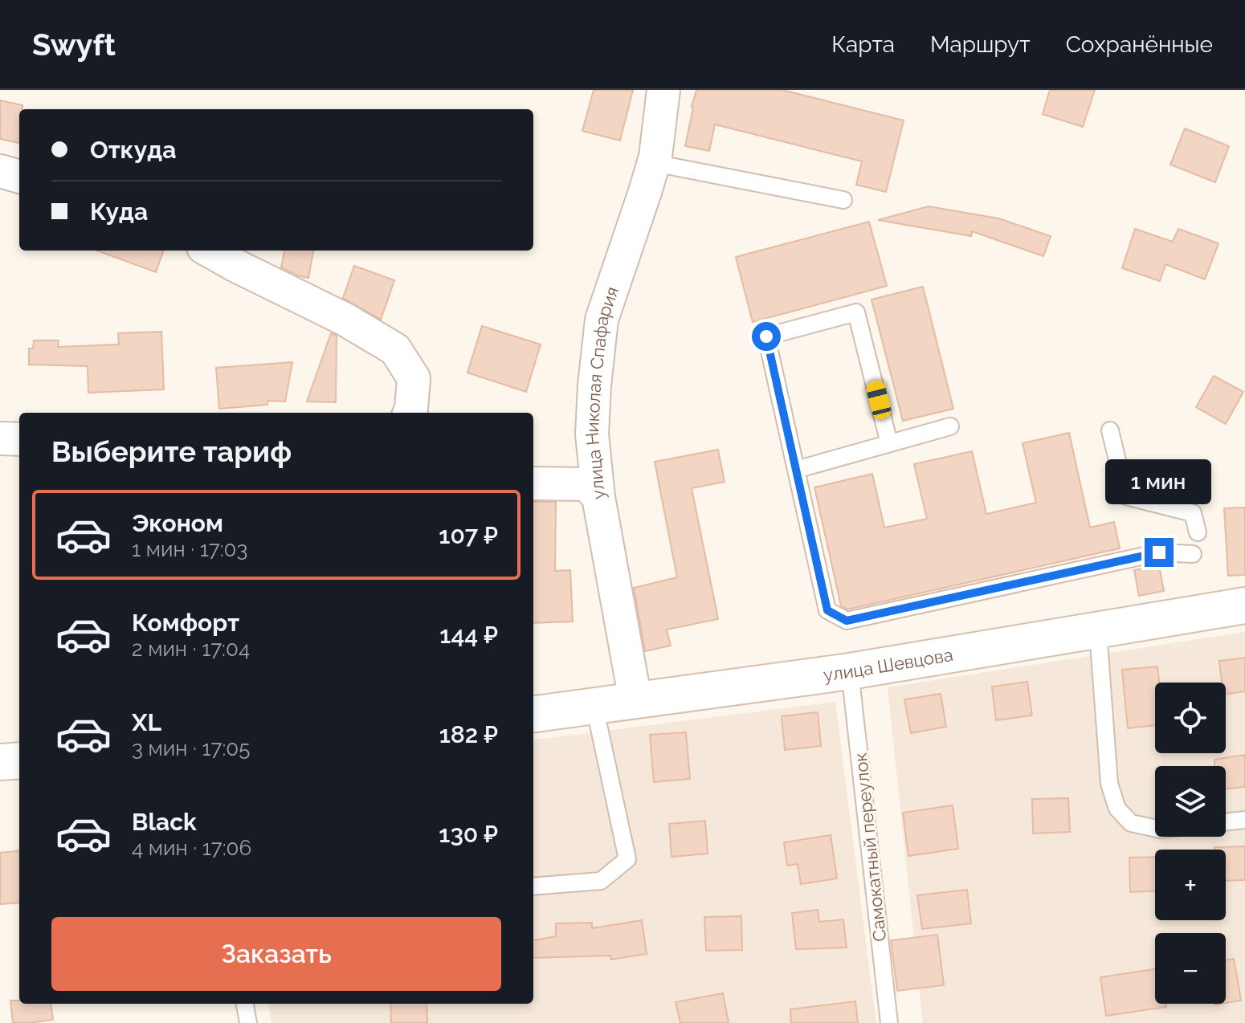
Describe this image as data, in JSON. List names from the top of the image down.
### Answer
{
  "streets": {
    "main road": ["улица Шевцова"],
    "street": ["улица Николая Спафария"],
    "lane": ["Самокатный переулок"]
  },
  "crossings": [
    ["улица Николая Спафария", "улица Шевцова"],
    ["улица Шевцова", "Самокатный переулок"]
  ],
  "page": {
    "header": "Swyft",
    "nav": ["Карта", "Маршрут", "Сохранённые"],
    "banner": ["Откуда", "Куда"],
    "heading": "Выберите тариф",
    "bubble": "1 мин",
    "list": [
      {
        "name": "Эконом",
        "note": "1 мин · 17:03",
        "value": "107 ₽"
      },
      {
        "name": "Комфорт",
        "note": "2 мин · 17:04",
        "value": "144 ₽"
      },
      {
        "name": "XL",
        "note": "3 мин · 17:05",
        "value": "182 ₽"
      },
      {
        "name": "Black",
        "note": "4 мин · 17:06",
        "value": "130 ₽"
      }
    ],
    "map_buttons": ["+", "−"],
    "buttons": "Заказать"
  }
}
